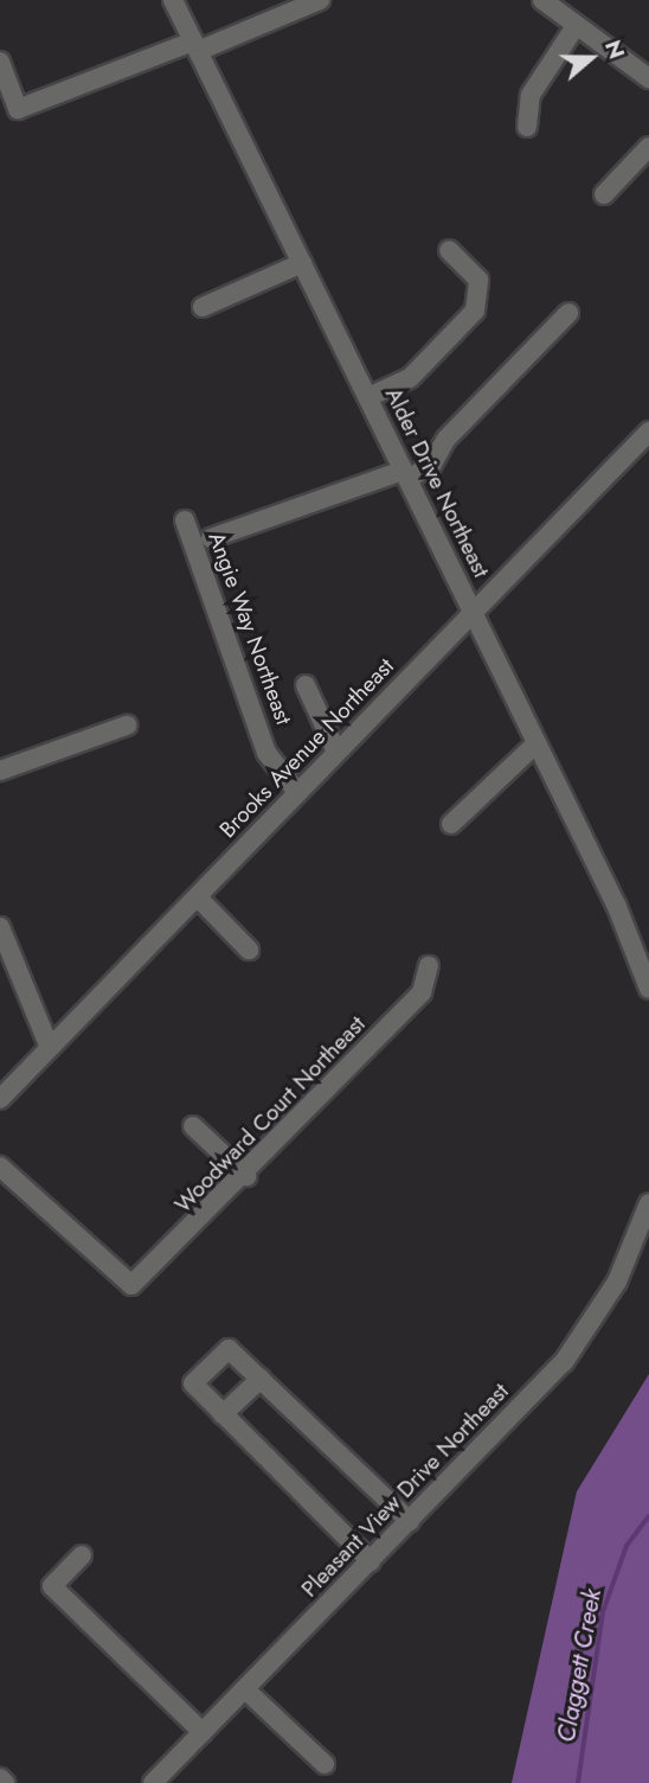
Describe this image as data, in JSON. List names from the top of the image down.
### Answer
{
  "streets": {
    "street": [
      "Alder Drive Northeast",
      "Angie Way Northeast",
      "Brooks Avenue Northeast",
      "Woodward Court Northeast",
      "Pleasant View Drive Northeast"
    ]
  },
  "crossings": [
    ["Alder Drive Northeast", "Brooks Avenue Northeast"],
    ["Angie Way Northeast", "Brooks Avenue Northeast"]
  ],
  "water": ["Claggett Creek"],
  "north": "right"
}
